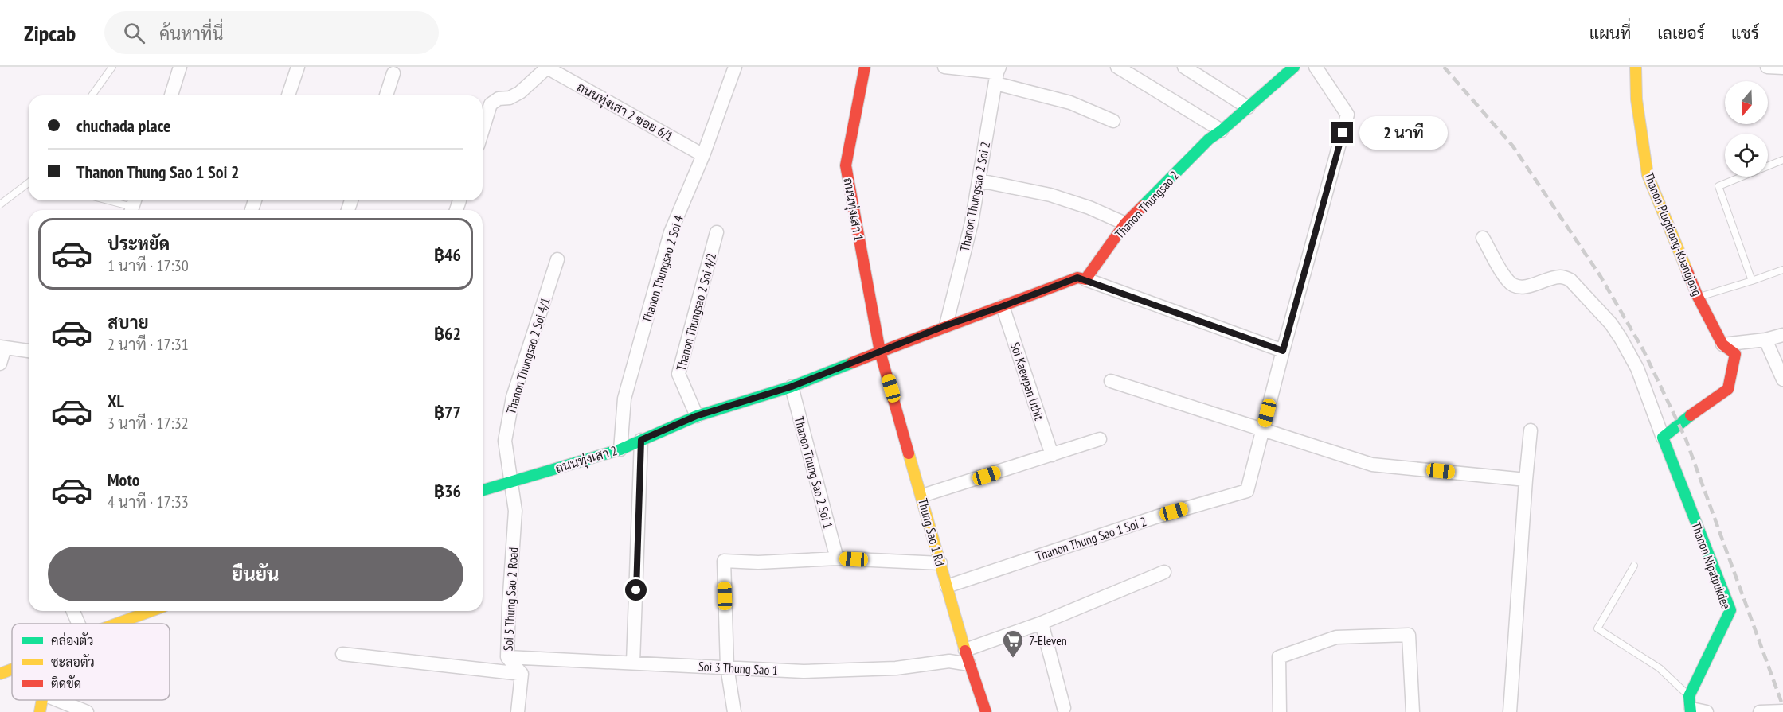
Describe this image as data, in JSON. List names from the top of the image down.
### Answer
{
  "streets": {
    "street": [
      "ถนนทุ่งเสา 2 ซอย 6/1",
      "Thanon Thungsao 2 Soi 2",
      "Thanon Thungsao 2",
      "ถนนทุ่งเสา 1",
      "Thanon Plugthong-Kuangjong",
      "Thanon Thungsao 2 Soi 4",
      "Thanon Thungsao 2 Soi 4/2",
      "Thanon Thungsao 2 Soi 4/1",
      "Soi Kaewpan Uthit",
      "ถนนทุ่งเสา 2",
      "Thanon Thung Sao 2 Soi 1",
      "Thung Sao 1 Rd",
      "Thanon Thung Sao 1 Soi 2",
      "Thanon Nipatpukdee",
      "Soi 5 Thung Sao 2 Road",
      "Soi 3 Thung Sao 1"
    ]
  },
  "crossings": [
    ["ถนนทุ่งเสา 2 ซอย 6/1", "Thanon Thungsao 2 Soi 4"],
    ["ถนนทุ่งเสา 1", "ถนนทุ่งเสา 2"],
    ["ถนนทุ่งเสา 1", "Thung Sao 1 Rd"],
    ["Thanon Plugthong-Kuangjong", "Thanon Nipatpukdee"],
    ["Thanon Thungsao 2 Soi 4", "ถนนทุ่งเสา 2"],
    ["Thanon Thungsao 2 Soi 4/2", "ถนนทุ่งเสา 2"],
    ["Thanon Thungsao 2 Soi 4/1", "ถนนทุ่งเสา 2"],
    ["Thanon Thungsao 2 Soi 4/1", "Soi 5 Thung Sao 2 Road"],
    ["ถนนทุ่งเสา 2", "Thanon Thung Sao 2 Soi 1"],
    ["ถนนทุ่งเสา 2", "Thung Sao 1 Rd"],
    ["ถนนทุ่งเสา 2", "Soi 5 Thung Sao 2 Road"],
    ["Thung Sao 1 Rd", "Thanon Thung Sao 1 Soi 2"],
    ["Thung Sao 1 Rd", "Soi 3 Thung Sao 1"],
    ["Soi 5 Thung Sao 2 Road", "Soi 3 Thung Sao 1"]
  ],
  "places": {
    "supermarket": ["7-Eleven"]
  },
  "legend": ["คล่องตัว", "ชะลอตัว", "ติดขัด"],
  "north": "bottom",
  "page": {
    "header": "Zipcab",
    "search": "ค้นหาที่นี่",
    "nav": ["แผนที่", "เลเยอร์", "แชร์"],
    "banner": ["chuchada place", "Thanon Thung Sao 1 Soi 2"],
    "bubble": "2 นาที",
    "list": [
      {
        "name": "ประหยัด",
        "note": "1 นาที · 17:30",
        "value": "฿46"
      },
      {
        "name": "สบาย",
        "note": "2 นาที · 17:31",
        "value": "฿62"
      },
      {
        "name": "XL",
        "note": "3 นาที · 17:32",
        "value": "฿77"
      },
      {
        "name": "Moto",
        "note": "4 นาที · 17:33",
        "value": "฿36"
      }
    ],
    "buttons": "ยืนยัน"
  }
}
